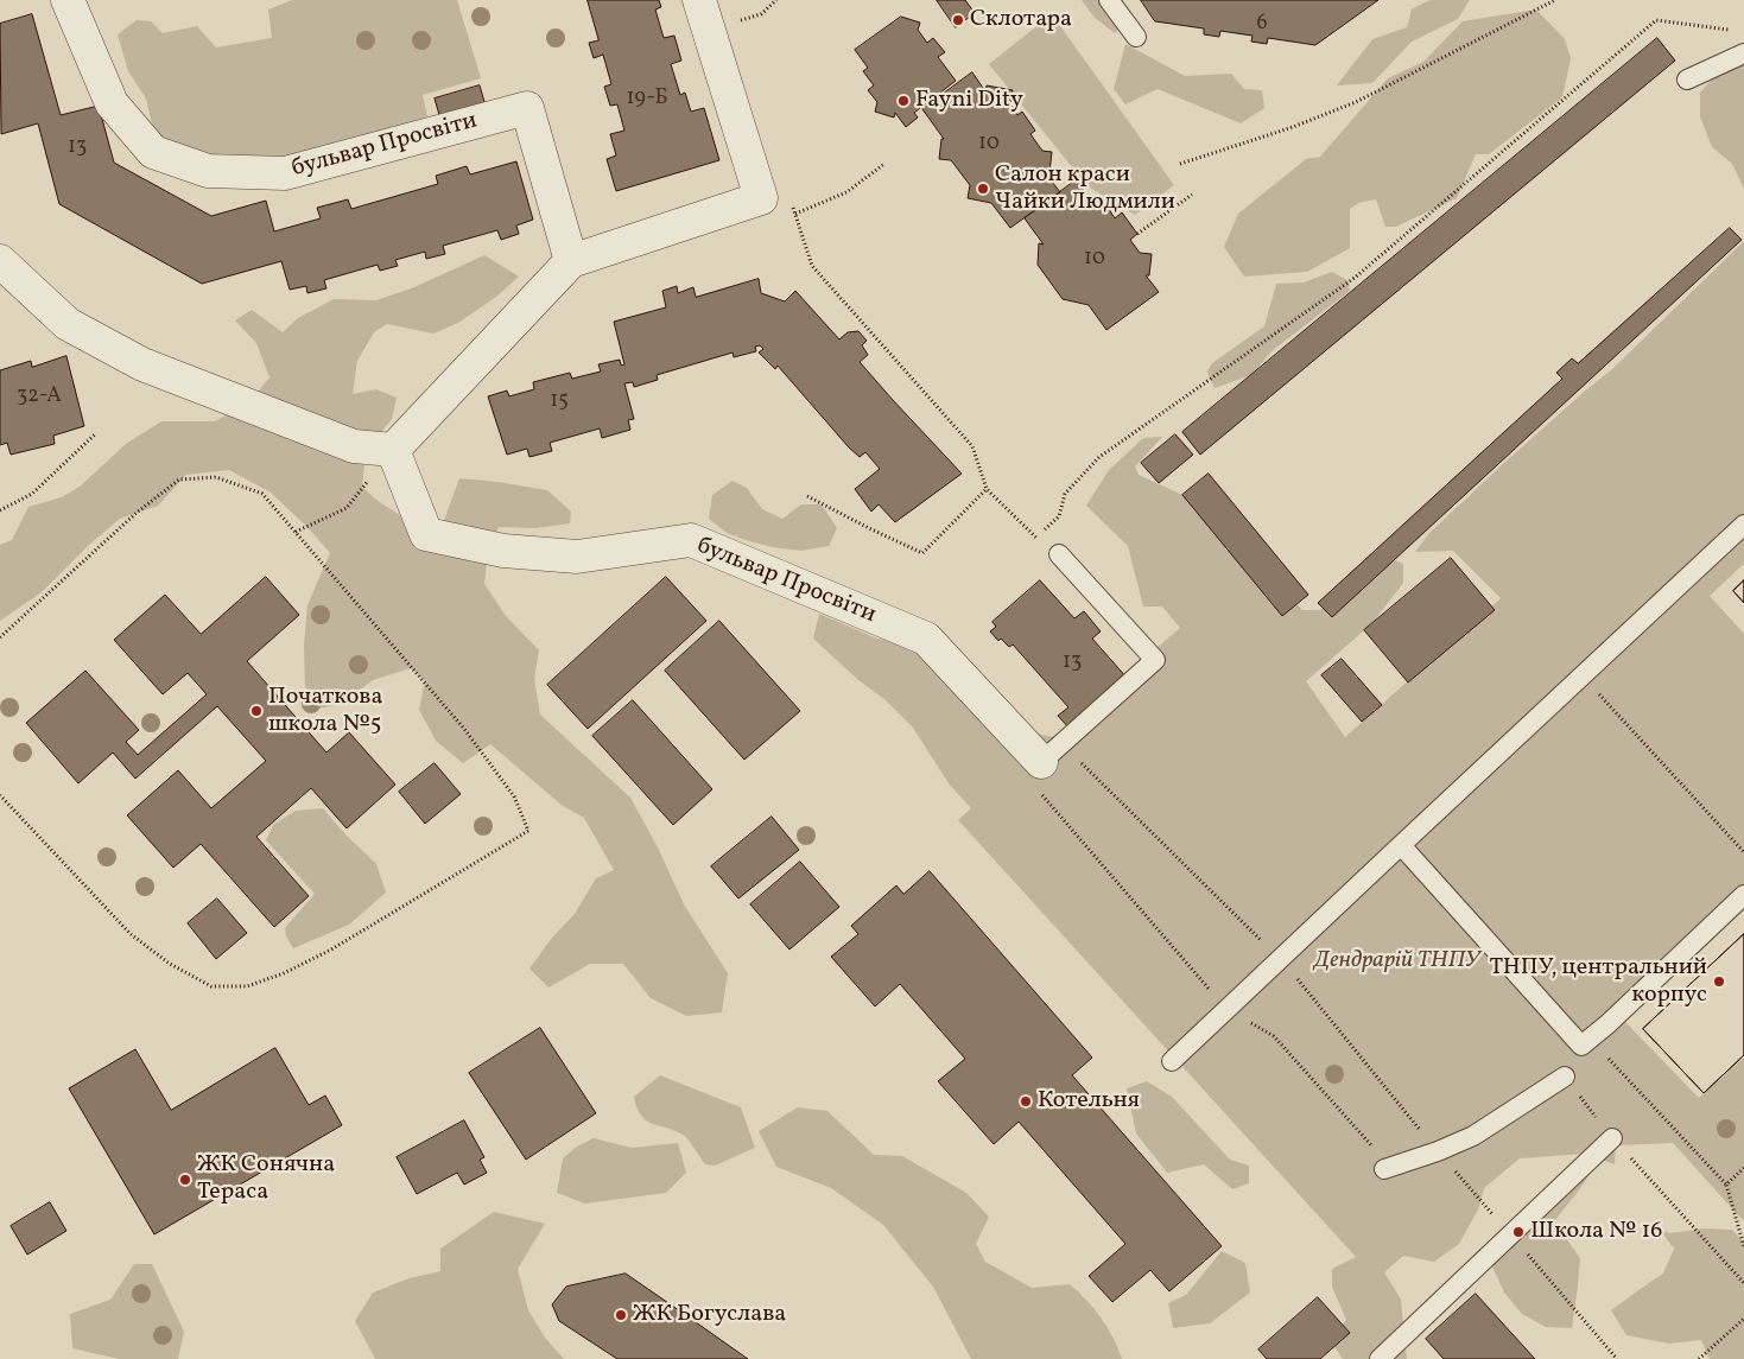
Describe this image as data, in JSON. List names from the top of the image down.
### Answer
{
  "streets": {
    "street": ["бульвар Просвіти"]
  },
  "parks": ["Дендрарій ТНПУ"],
  "places": [
    "Склотара",
    "Fayni Dity",
    "Салон краси Чайки Людмили",
    "Початкова школа №5",
    "ТНПУ, центральний корпус",
    "Котельня",
    "ЖК Сонячна Тераса",
    "Школа № 16",
    "ЖК Богуслава"
  ],
  "house_numbers": [
    "6",
    "19-Б",
    "10",
    "13",
    "10",
    "32-А",
    "15",
    "13"
  ]
}
